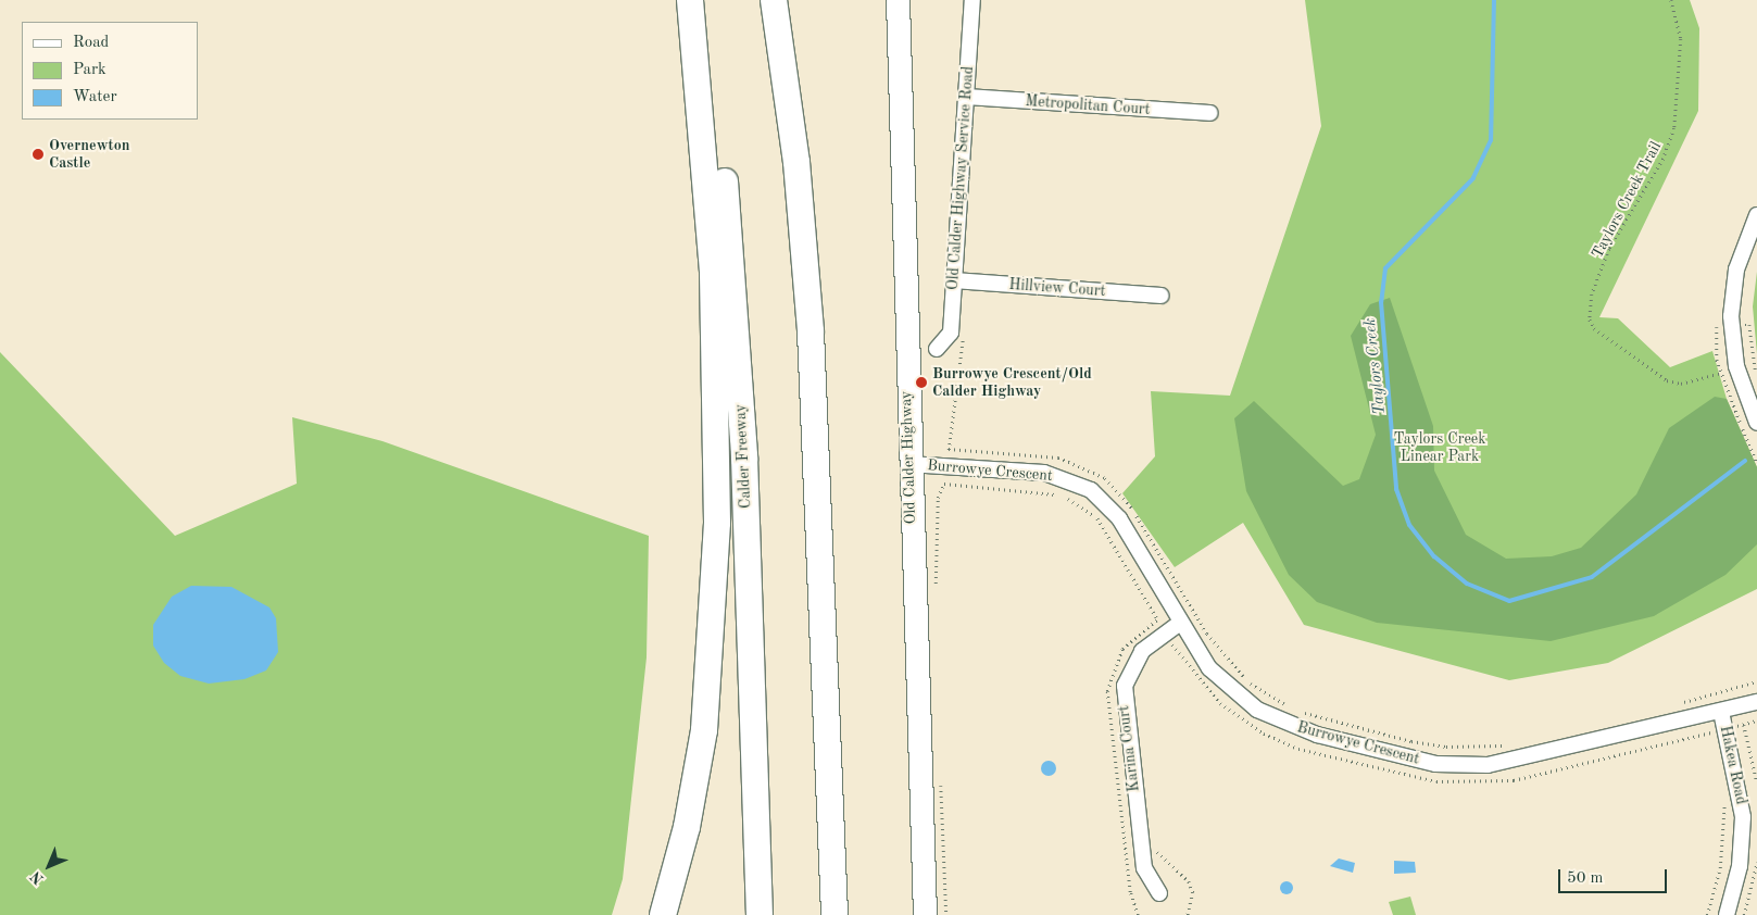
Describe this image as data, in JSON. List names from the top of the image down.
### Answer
{
  "streets": {
    "highway": ["Calder Freeway"],
    "main road": ["Old Calder Highway"],
    "street": [
      "Metropolitan Court",
      "Old Calder Highway Service Road",
      "Hillview Court",
      "Burrowye Crescent",
      "Karina Court",
      "Hakea Road"
    ],
    "path": ["Taylors Creek Trail"]
  },
  "crossings": [
    ["Metropolitan Court", "Old Calder Highway Service Road"],
    ["Old Calder Highway Service Road", "Hillview Court"],
    ["Old Calder Highway", "Burrowye Crescent"],
    ["Burrowye Crescent", "Karina Court"],
    ["Burrowye Crescent", "Hakea Road"]
  ],
  "water": ["Taylors Creek"],
  "parks": ["Taylors Creek Linear Park"],
  "places": ["Overnewton Castle", "Burrowye Crescent/Old Calder Highway"],
  "legend": ["Road", "Park", "Water"],
  "scale_bar": "50 m",
  "north": "bottom left"
}
